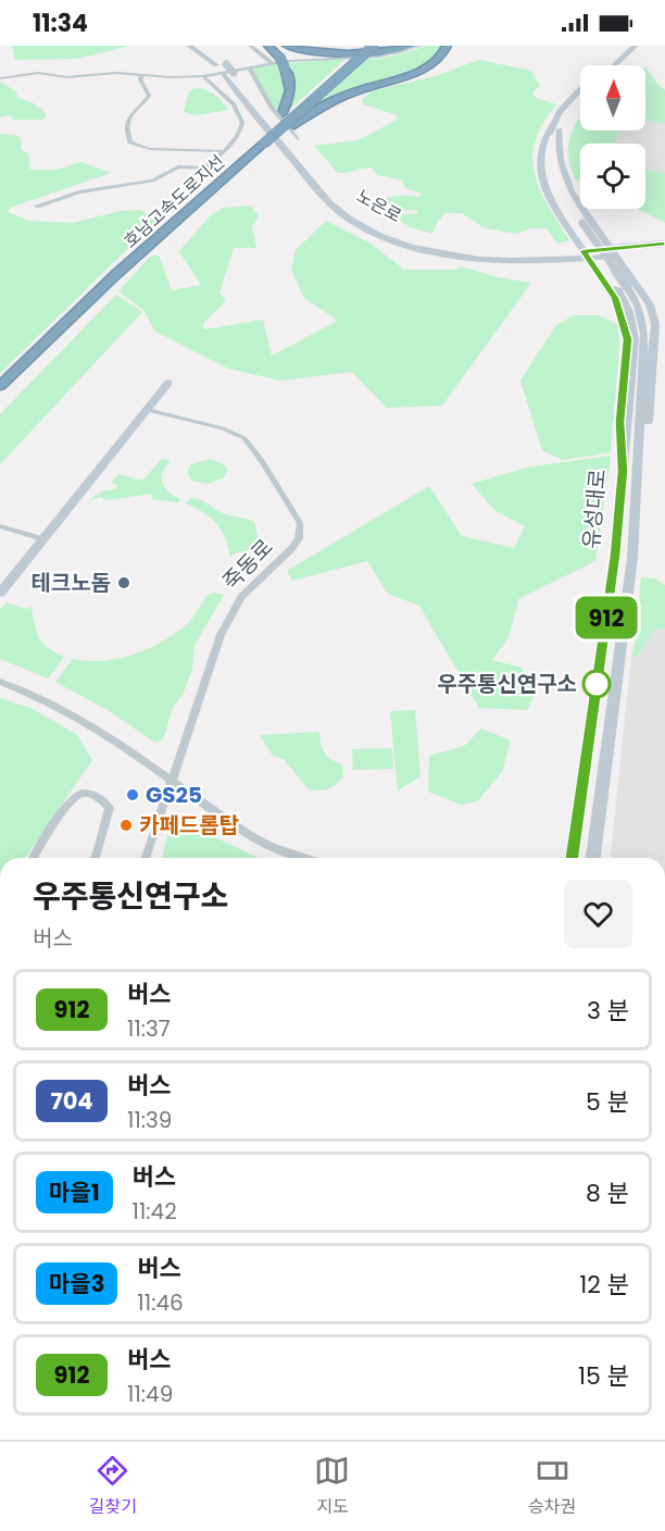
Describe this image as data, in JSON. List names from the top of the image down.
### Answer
{
  "streets": {
    "highway": ["호남고속도로지선"],
    "main road": ["노은로", "유성대로"],
    "street": ["죽동로"]
  },
  "places": [
    "테크노돔",
    "우주통신연구소",
    "GS25",
    "카페드롭탑"
  ],
  "lines": ["bus line 912"],
  "north": "top",
  "page": {
    "status": "11:34",
    "on_map": "912",
    "heading": ["우주통신연구소", "버스"],
    "list": [
      {
        "mark": "912",
        "name": "버스",
        "note": "11:37",
        "value": "3 분"
      },
      {
        "mark": "704",
        "name": "버스",
        "note": "11:39",
        "value": "5 분"
      },
      {
        "mark": "마을1",
        "name": "버스",
        "note": "11:42",
        "value": "8 분"
      },
      {
        "mark": "마을3",
        "name": "버스",
        "note": "11:46",
        "value": "12 분"
      },
      {
        "mark": "912",
        "name": "버스",
        "note": "11:49",
        "value": "15 분"
      }
    ],
    "tabs": ["길찾기", "지도", "승차권"]
  }
}
